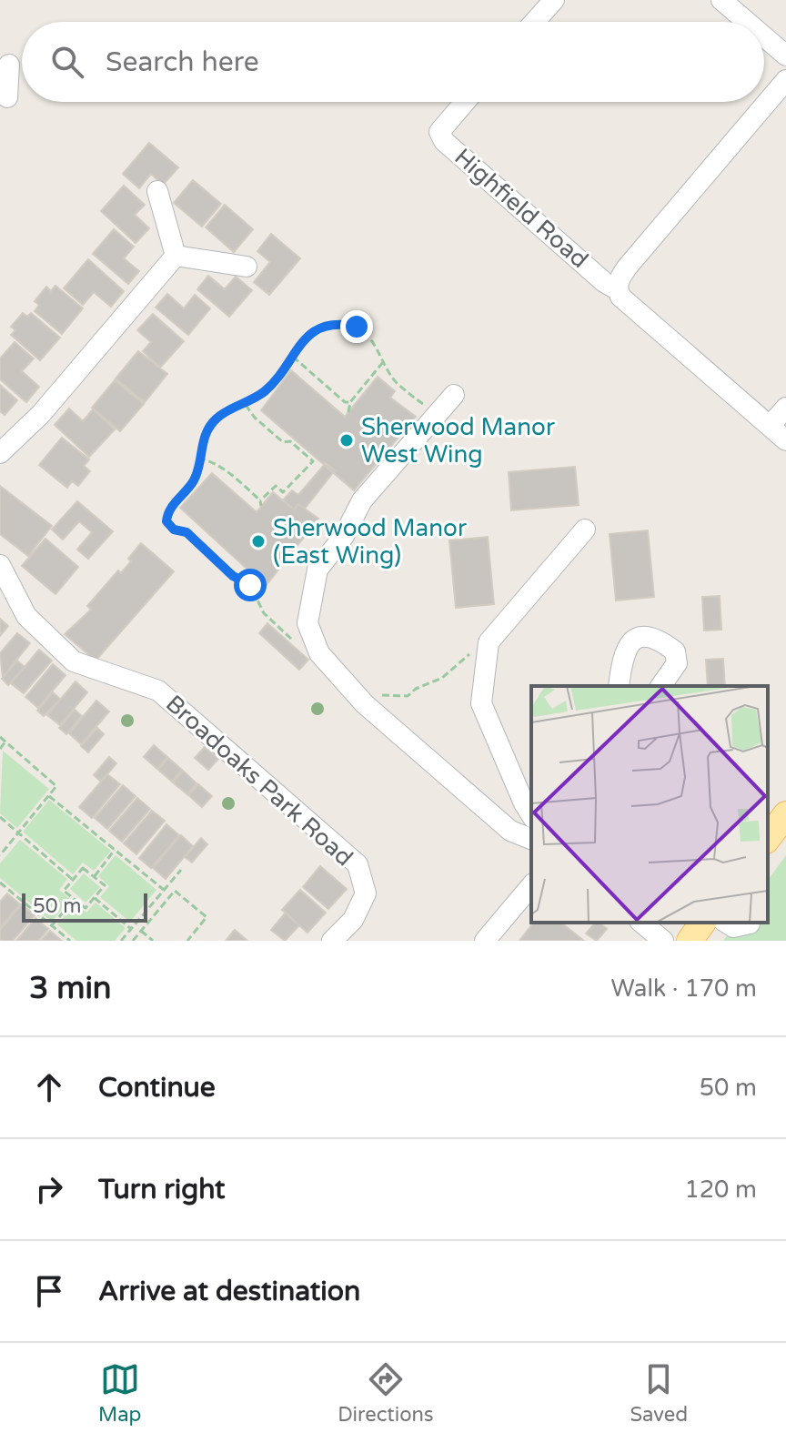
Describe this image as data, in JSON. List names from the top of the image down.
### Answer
{
  "streets": {
    "street": ["Highfield Road", "Broadoaks Park Road"]
  },
  "places": ["Sherwood Manor West Wing", "Sherwood Manor (East Wing)"],
  "scale_bar": "50 m",
  "page": {
    "search": "Search here",
    "scale": "50 m",
    "heading": ["3 min", "Walk · 170 m"],
    "list": [
      ["Continue", "50 m"],
      ["Turn right", "120 m"],
      "Arrive at destination"
    ],
    "nav": ["Map", "Directions", "Saved"]
  }
}
